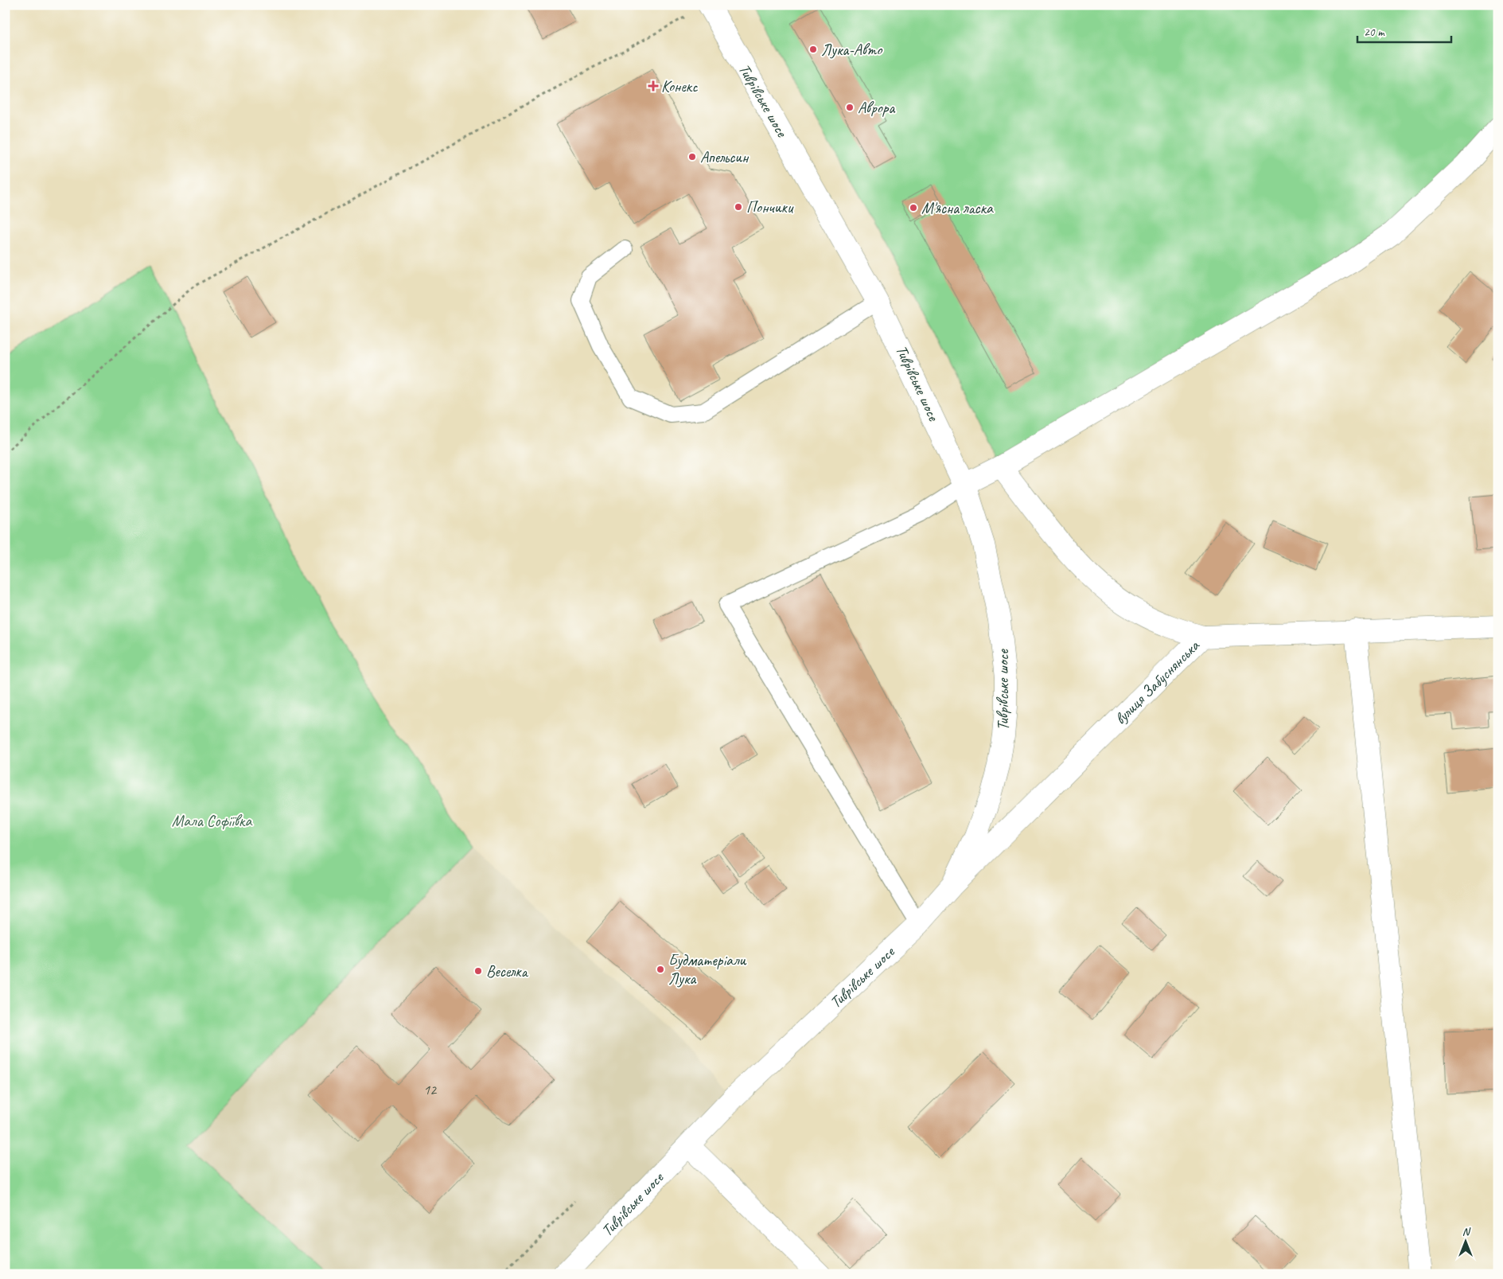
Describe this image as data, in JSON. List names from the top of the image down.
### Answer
{
  "streets": {
    "street": ["Тиврівське шосе", "вулиця Забуснянська"]
  },
  "crossings": [
    ["Тиврівське шосе", "вулиця Забуснянська"]
  ],
  "parks": ["Мала Софіївка"],
  "places": {
    "other": [
      "Лука-Авто",
      "Аврора",
      "Апельсин",
      "Пончики",
      "М'ясна ласка",
      "Будматеріали Лука",
      "Веселка"
    ],
    "health": ["Конекс"]
  },
  "house_numbers": ["12"],
  "scale_bar": "20 m",
  "north": "top"
}
